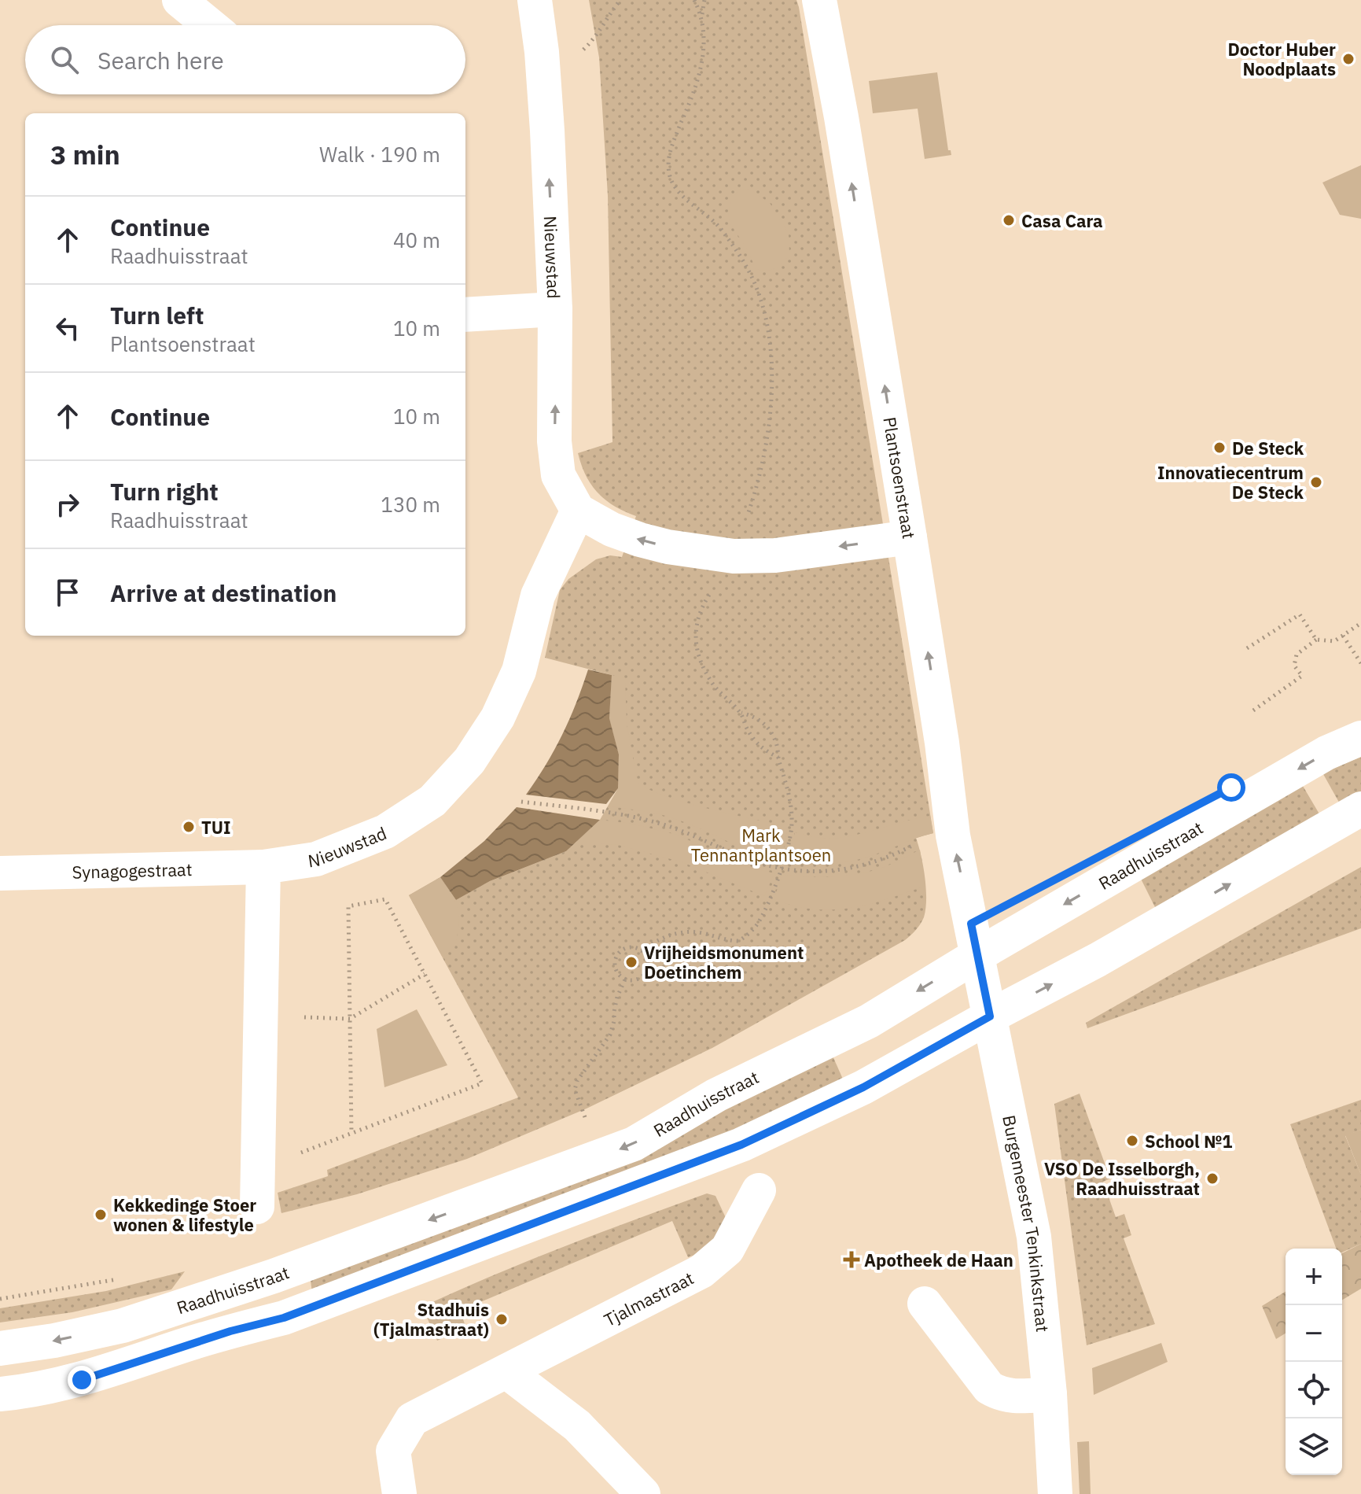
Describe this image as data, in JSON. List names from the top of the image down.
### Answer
{
  "streets": {
    "street": [
      "Nieuwstad",
      "Plantsoenstraat",
      "Raadhuisstraat",
      "Synagogestraat",
      "Burgemeester Tenkinkstraat",
      "Tjalmastraat"
    ]
  },
  "crossings": [
    ["Nieuwstad", "Synagogestraat"],
    ["Plantsoenstraat", "Raadhuisstraat"],
    ["Plantsoenstraat", "Burgemeester Tenkinkstraat"],
    ["Raadhuisstraat", "Burgemeester Tenkinkstraat"]
  ],
  "one_way": ["Nieuwstad", "Plantsoenstraat"],
  "parks": ["Mark Tennantplantsoen"],
  "places": {
    "other": [
      "Doctor Huber Noodplaats",
      "Casa Cara",
      "De Steck",
      "Innovatiecentrum De Steck",
      "TUI",
      "Vrijheidsmonument Doetinchem",
      "School №1",
      "VSO De Isselborgh, Raadhuisstraat",
      "Kekkedinge Stoer wonen & lifestyle",
      "Stadhuis (Tjalmastraat)"
    ],
    "health": ["Apotheek de Haan"]
  },
  "page": {
    "search": "Search here",
    "heading": ["3 min", "Walk · 190 m"],
    "list": [
      ["Continue", "Raadhuisstraat", "40 m"],
      ["Turn left", "Plantsoenstraat", "10 m"],
      ["Continue", "10 m"],
      ["Turn right", "Raadhuisstraat", "130 m"],
      "Arrive at destination"
    ],
    "map_buttons": ["+", "−"]
  }
}
